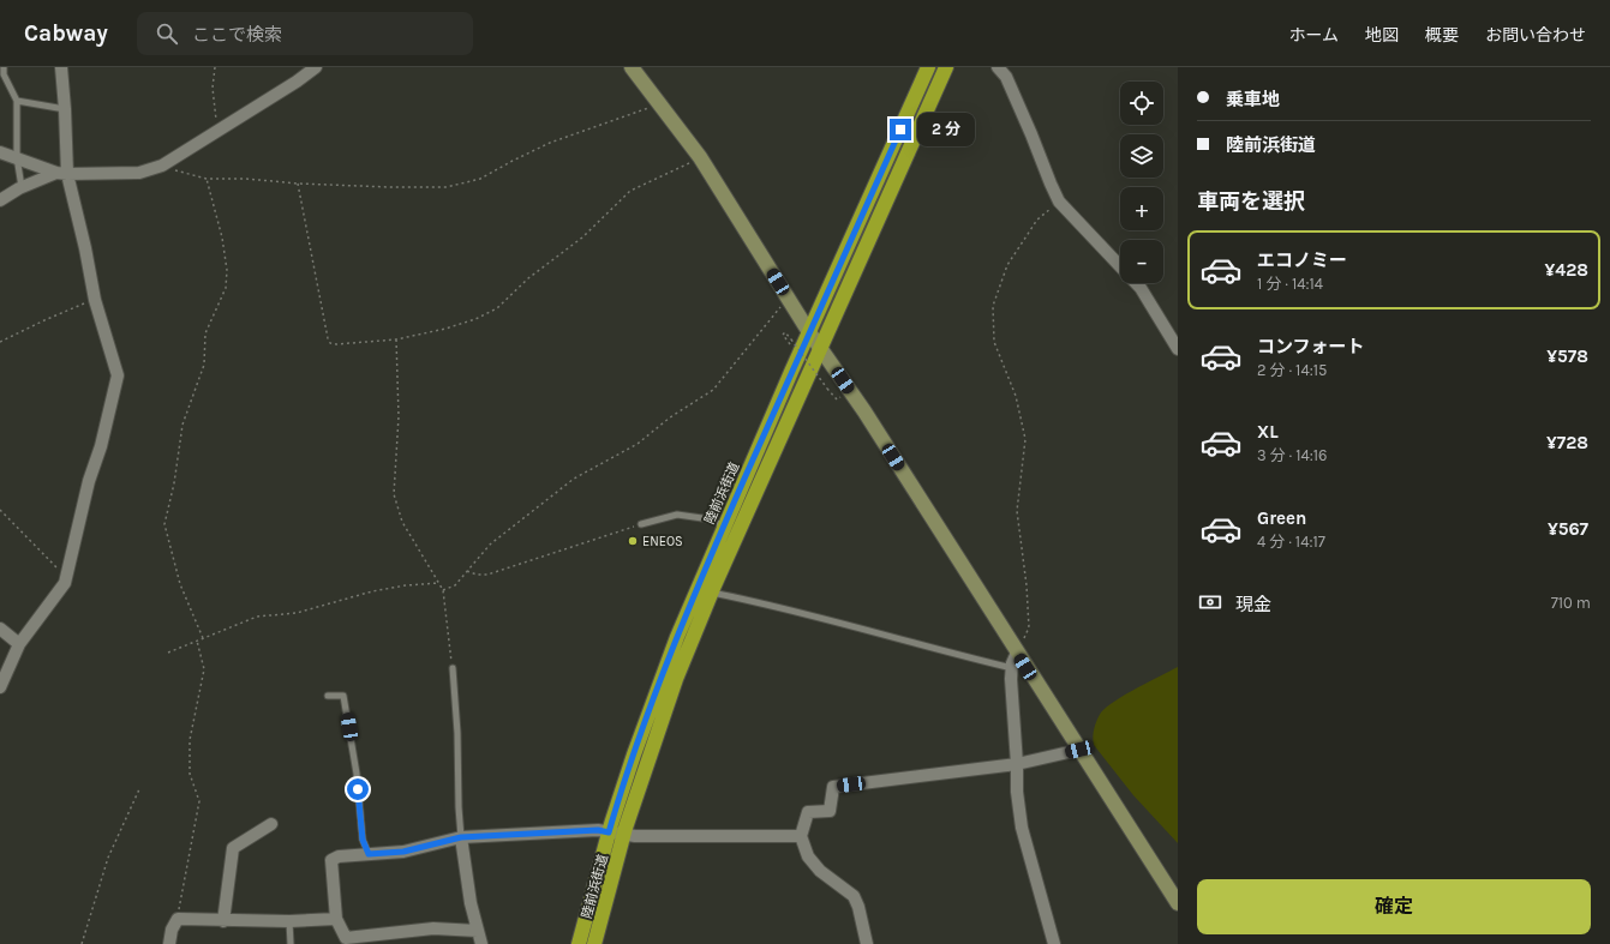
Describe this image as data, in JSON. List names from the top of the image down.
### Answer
{
  "streets": {
    "highway": ["陸前浜街道"]
  },
  "places": ["ENEOS"],
  "page": {
    "header": "Cabway",
    "search": "ここで検索",
    "nav": [
      "ホーム",
      "地図",
      "概要",
      "お問い合わせ"
    ],
    "banner": ["乗車地", "陸前浜街道"],
    "map_buttons": ["+", "−"],
    "bubble": "2 分",
    "heading": "車両を選択",
    "list": [
      {
        "name": "エコノミー",
        "note": "1 分 · 14:14",
        "value": "¥428"
      },
      {
        "name": "コンフォート",
        "note": "2 分 · 14:15",
        "value": "¥578"
      },
      {
        "name": "XL",
        "note": "3 分 · 14:16",
        "value": "¥728"
      },
      {
        "name": "Green",
        "note": "4 分 · 14:17",
        "value": "¥567"
      }
    ],
    "pay": ["現金", "710 m"],
    "buttons": "確定"
  }
}
